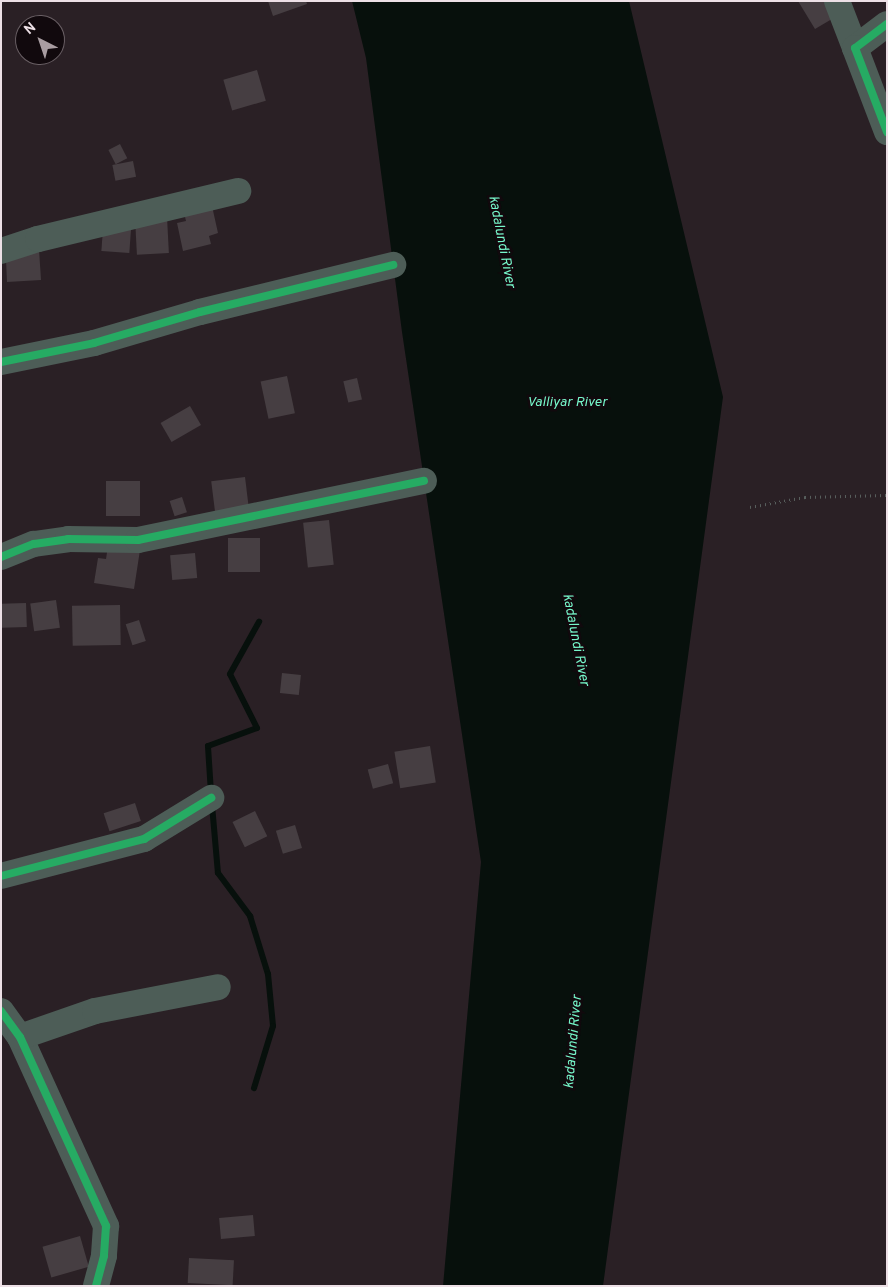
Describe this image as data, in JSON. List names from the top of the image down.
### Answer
{
  "water": ["kadalundi River", "Valliyar River"],
  "north": "top left"
}
